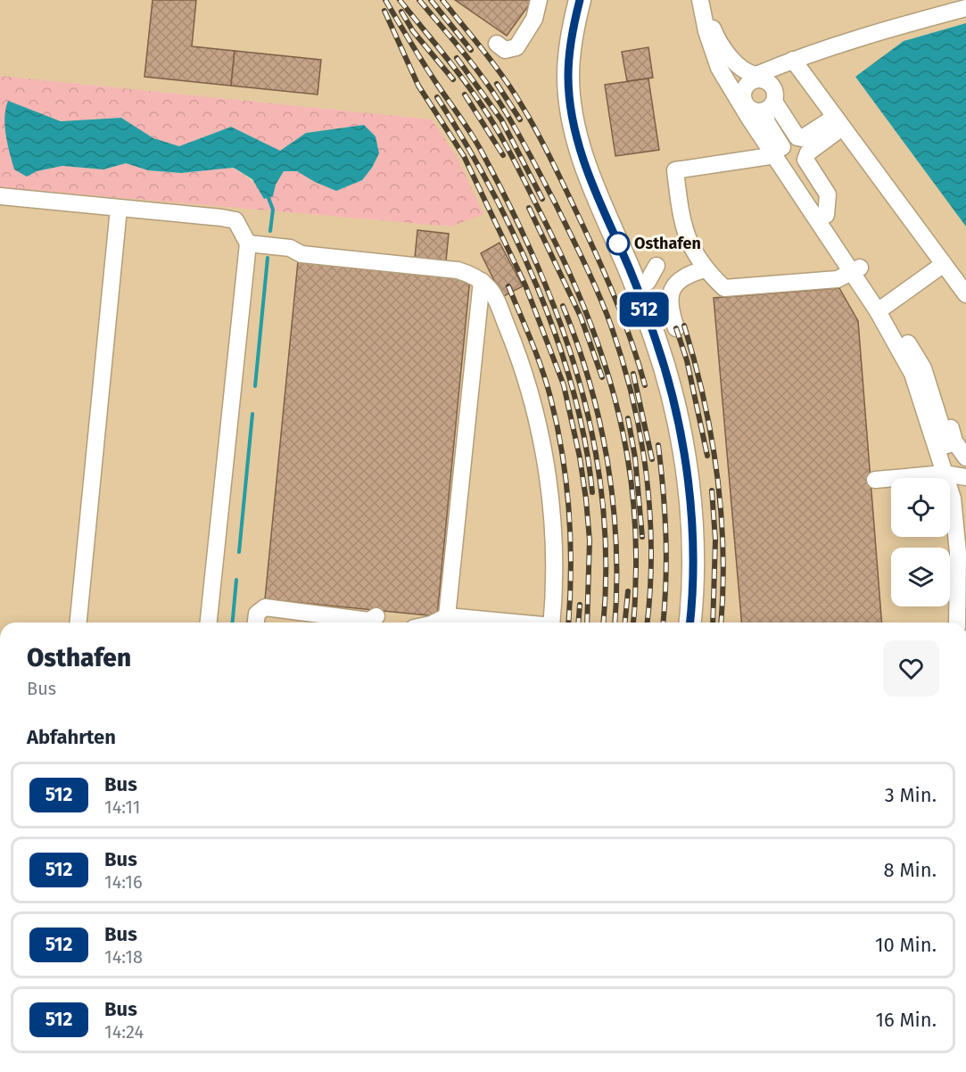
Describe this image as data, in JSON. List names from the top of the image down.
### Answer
{
  "places": ["Osthafen"],
  "lines": ["bus line 512"],
  "page": {
    "on_map": "512",
    "heading": [
      ["Osthafen", "Bus"],
      "Abfahrten"
    ],
    "list": [
      {
        "mark": "512",
        "name": "Bus",
        "note": "14:11",
        "value": "3 Min."
      },
      {
        "mark": "512",
        "name": "Bus",
        "note": "14:16",
        "value": "8 Min."
      },
      {
        "mark": "512",
        "name": "Bus",
        "note": "14:18",
        "value": "10 Min."
      },
      {
        "mark": "512",
        "name": "Bus",
        "note": "14:24",
        "value": "16 Min."
      }
    ]
  }
}
